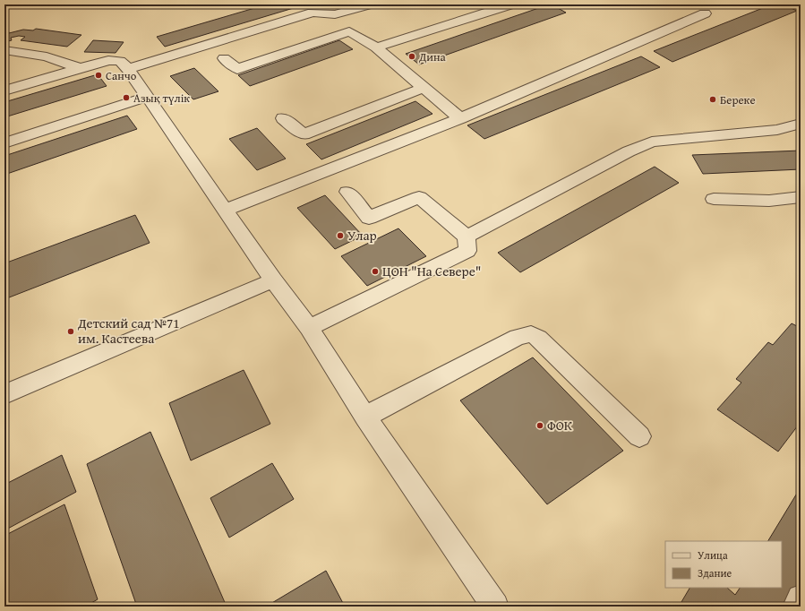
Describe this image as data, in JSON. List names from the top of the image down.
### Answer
{
  "places": [
    "Дина",
    "Санчо",
    "Азық түлік",
    "Береке",
    "Улар",
    "ЦОН \"На Севере\"",
    "Детский сад №71 им. Кастеева",
    "ФОК"
  ],
  "legend": ["Улица", "Здание"]
}
